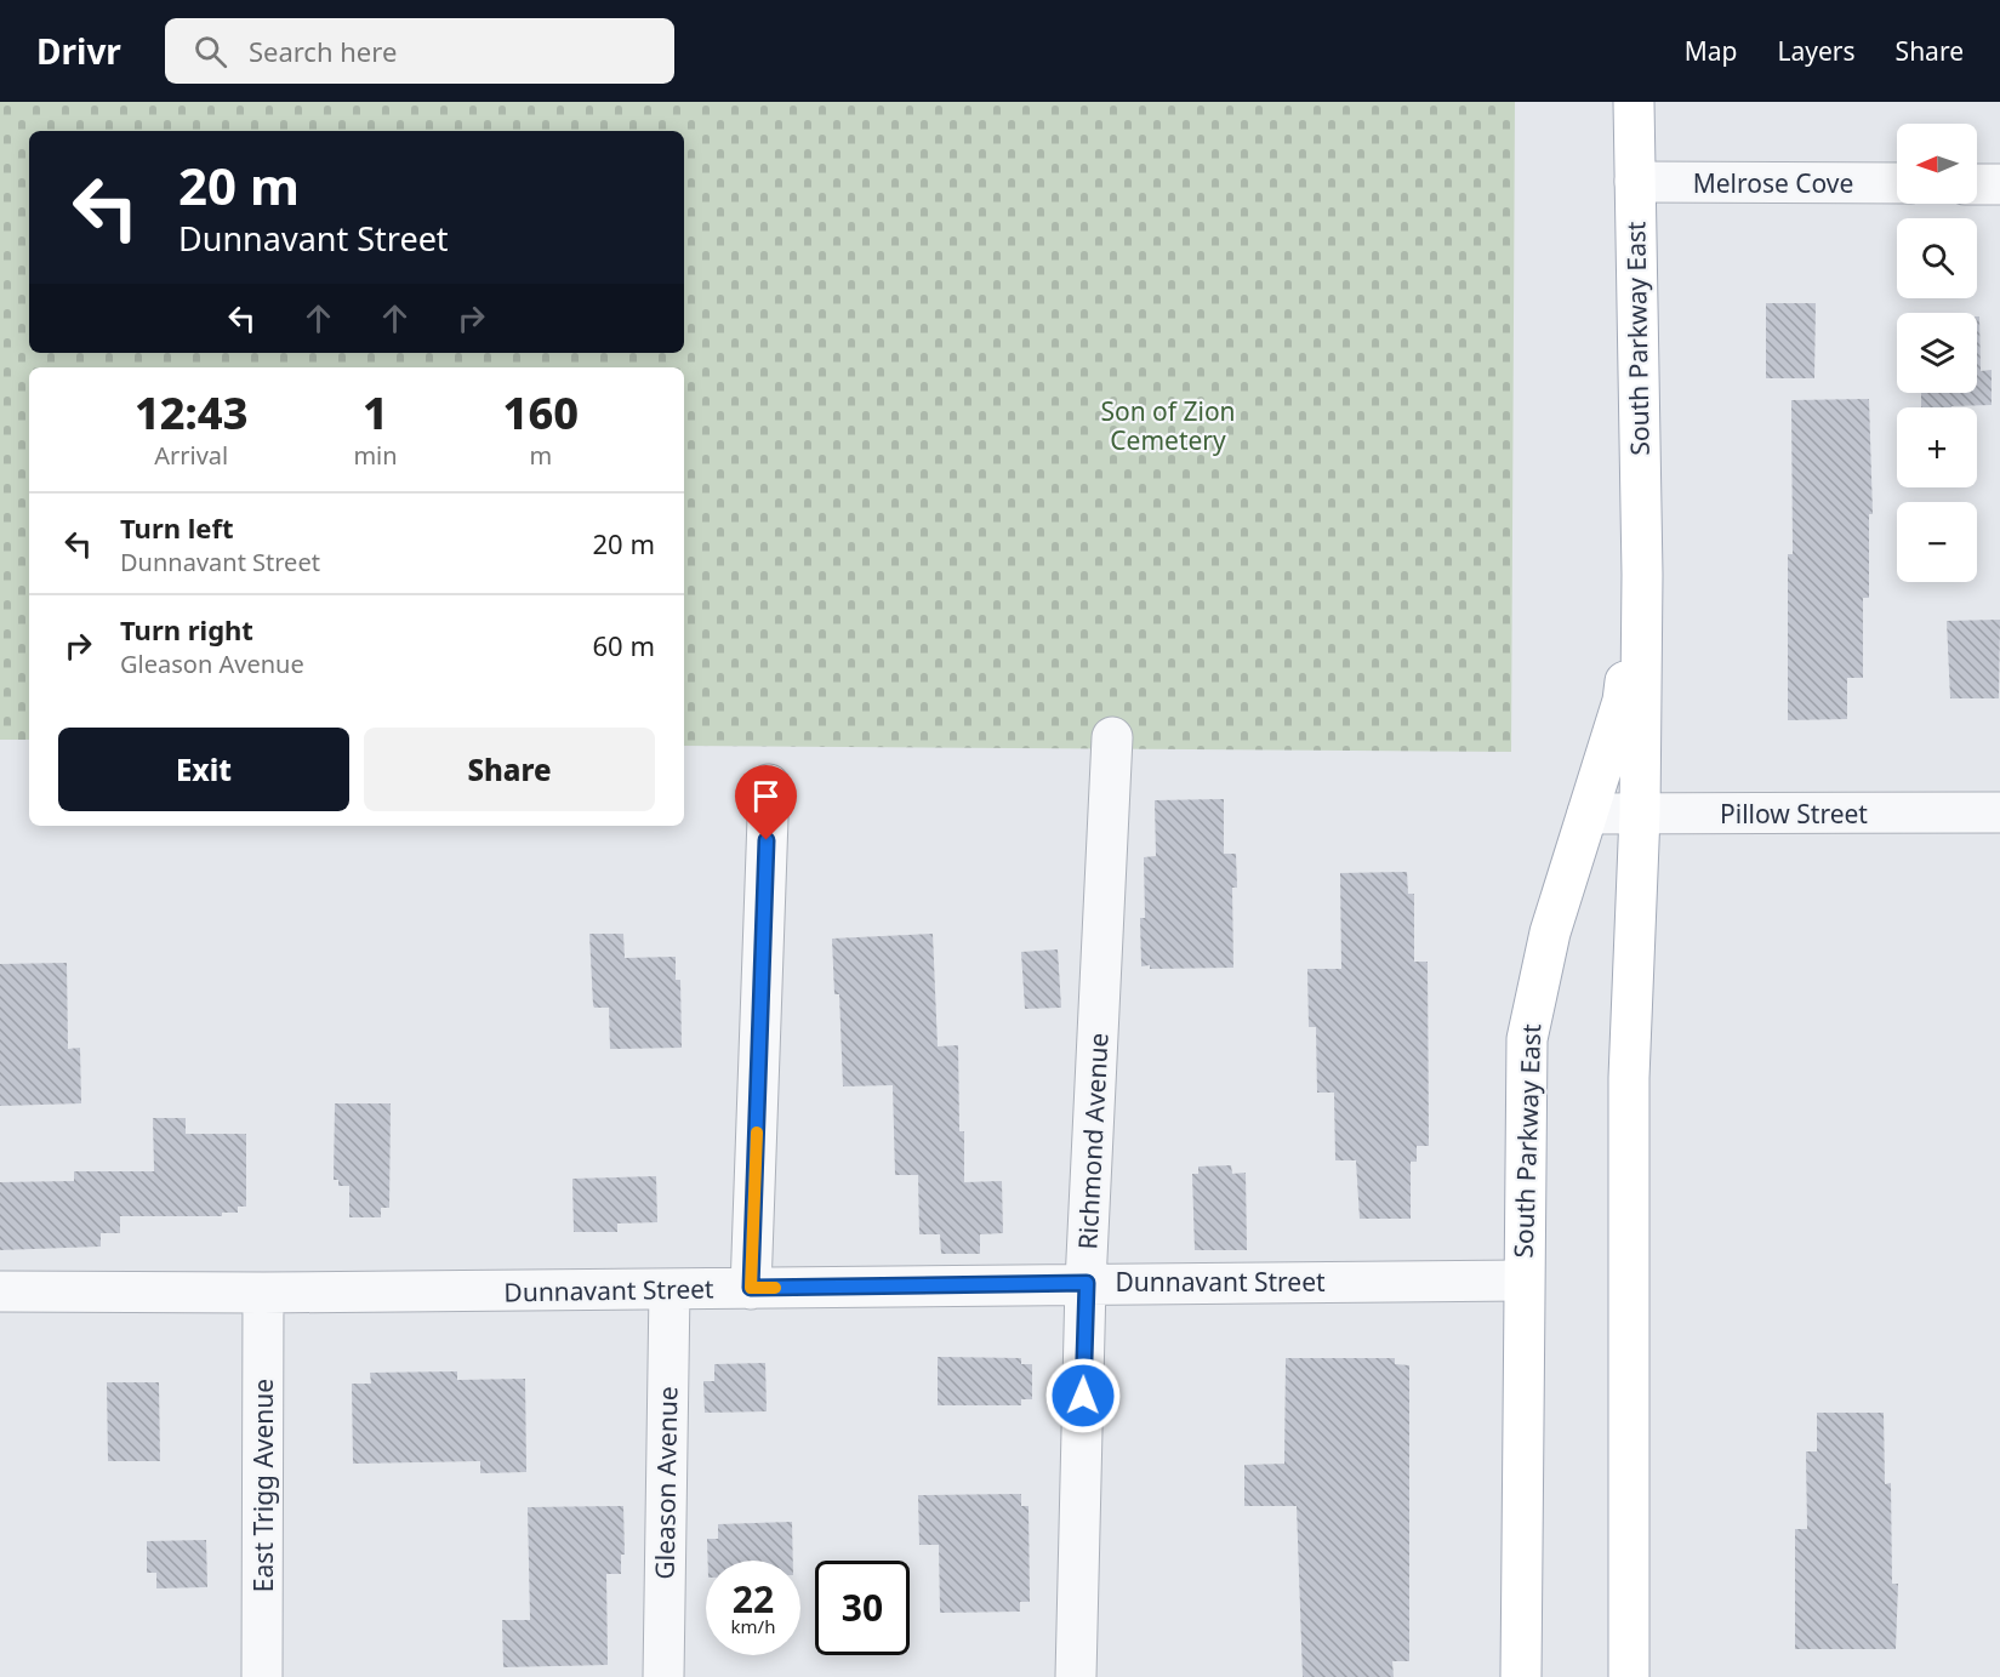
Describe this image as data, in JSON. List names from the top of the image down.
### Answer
{
  "streets": {
    "main road": ["South Parkway East"],
    "street": [
      "Melrose Cove",
      "Pillow Street",
      "Richmond Avenue",
      "Dunnavant Street",
      "Gleason Avenue",
      "East Trigg Avenue"
    ]
  },
  "crossings": [
    ["Melrose Cove", "South Parkway East"],
    ["South Parkway East", "Pillow Street"],
    ["South Parkway East", "Dunnavant Street"],
    ["Richmond Avenue", "Dunnavant Street"],
    ["Dunnavant Street", "Gleason Avenue"],
    ["Dunnavant Street", "East Trigg Avenue"]
  ],
  "parks": ["Son of Zion Cemetery"],
  "north": "left",
  "page": {
    "header": "Drivr",
    "search": "Search here",
    "nav": ["Map", "Layers", "Share"],
    "map_buttons": ["+", "−"],
    "turn": ["20 m", "Dunnavant Street"],
    "eta": [
      "12:43",
      "Arrival",
      "1",
      "min",
      "160",
      "m"
    ],
    "list": [
      {
        "name": "Turn left",
        "note": "Dunnavant Street",
        "value": "20 m"
      },
      {
        "name": "Turn right",
        "note": "Gleason Avenue",
        "value": "60 m"
      }
    ],
    "buttons": ["Exit", "Share"],
    "speed": "22 km/h",
    "limit": "30"
  }
}
